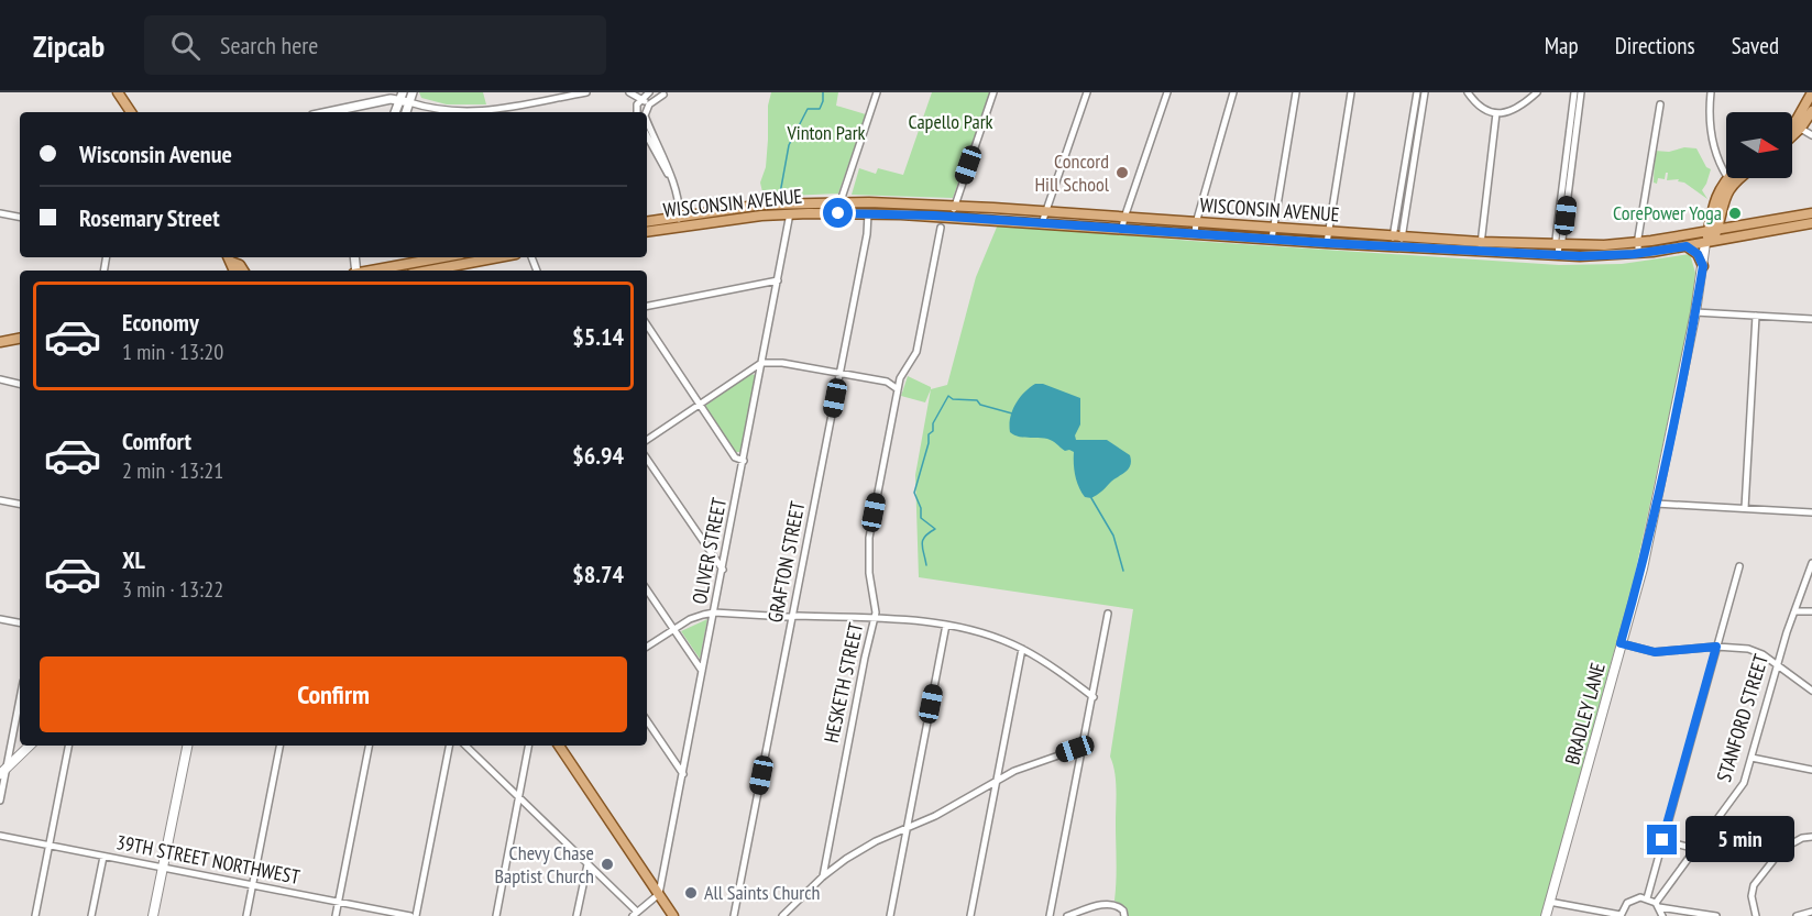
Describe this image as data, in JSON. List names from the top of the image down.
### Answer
{
  "streets": {
    "main road": ["WISCONSIN AVENUE", "BRADLEY LANE"],
    "street": [
      "OLIVER STREET",
      "GRAFTON STREET",
      "HESKETH STREET",
      "STANFORD STREET",
      "39TH STREET NORTHWEST"
    ]
  },
  "crossings": [
    ["WISCONSIN AVENUE", "OLIVER STREET"],
    ["WISCONSIN AVENUE", "GRAFTON STREET"],
    ["WISCONSIN AVENUE", "BRADLEY LANE"]
  ],
  "parks": ["Capello Park", "Vinton Park"],
  "places": [
    "Concord Hill School",
    "CorePower Yoga",
    "Chevy Chase Baptist Church",
    "All Saints Church"
  ],
  "north": "right",
  "page": {
    "header": "Zipcab",
    "search": "Search here",
    "nav": ["Map", "Directions", "Saved"],
    "banner": ["Wisconsin Avenue", "Rosemary Street"],
    "list": [
      {
        "name": "Economy",
        "note": "1 min · 13:20",
        "value": "$5.14"
      },
      {
        "name": "Comfort",
        "note": "2 min · 13:21",
        "value": "$6.94"
      },
      {
        "name": "XL",
        "note": "3 min · 13:22",
        "value": "$8.74"
      }
    ],
    "buttons": "Confirm",
    "bubble": "5 min"
  }
}
